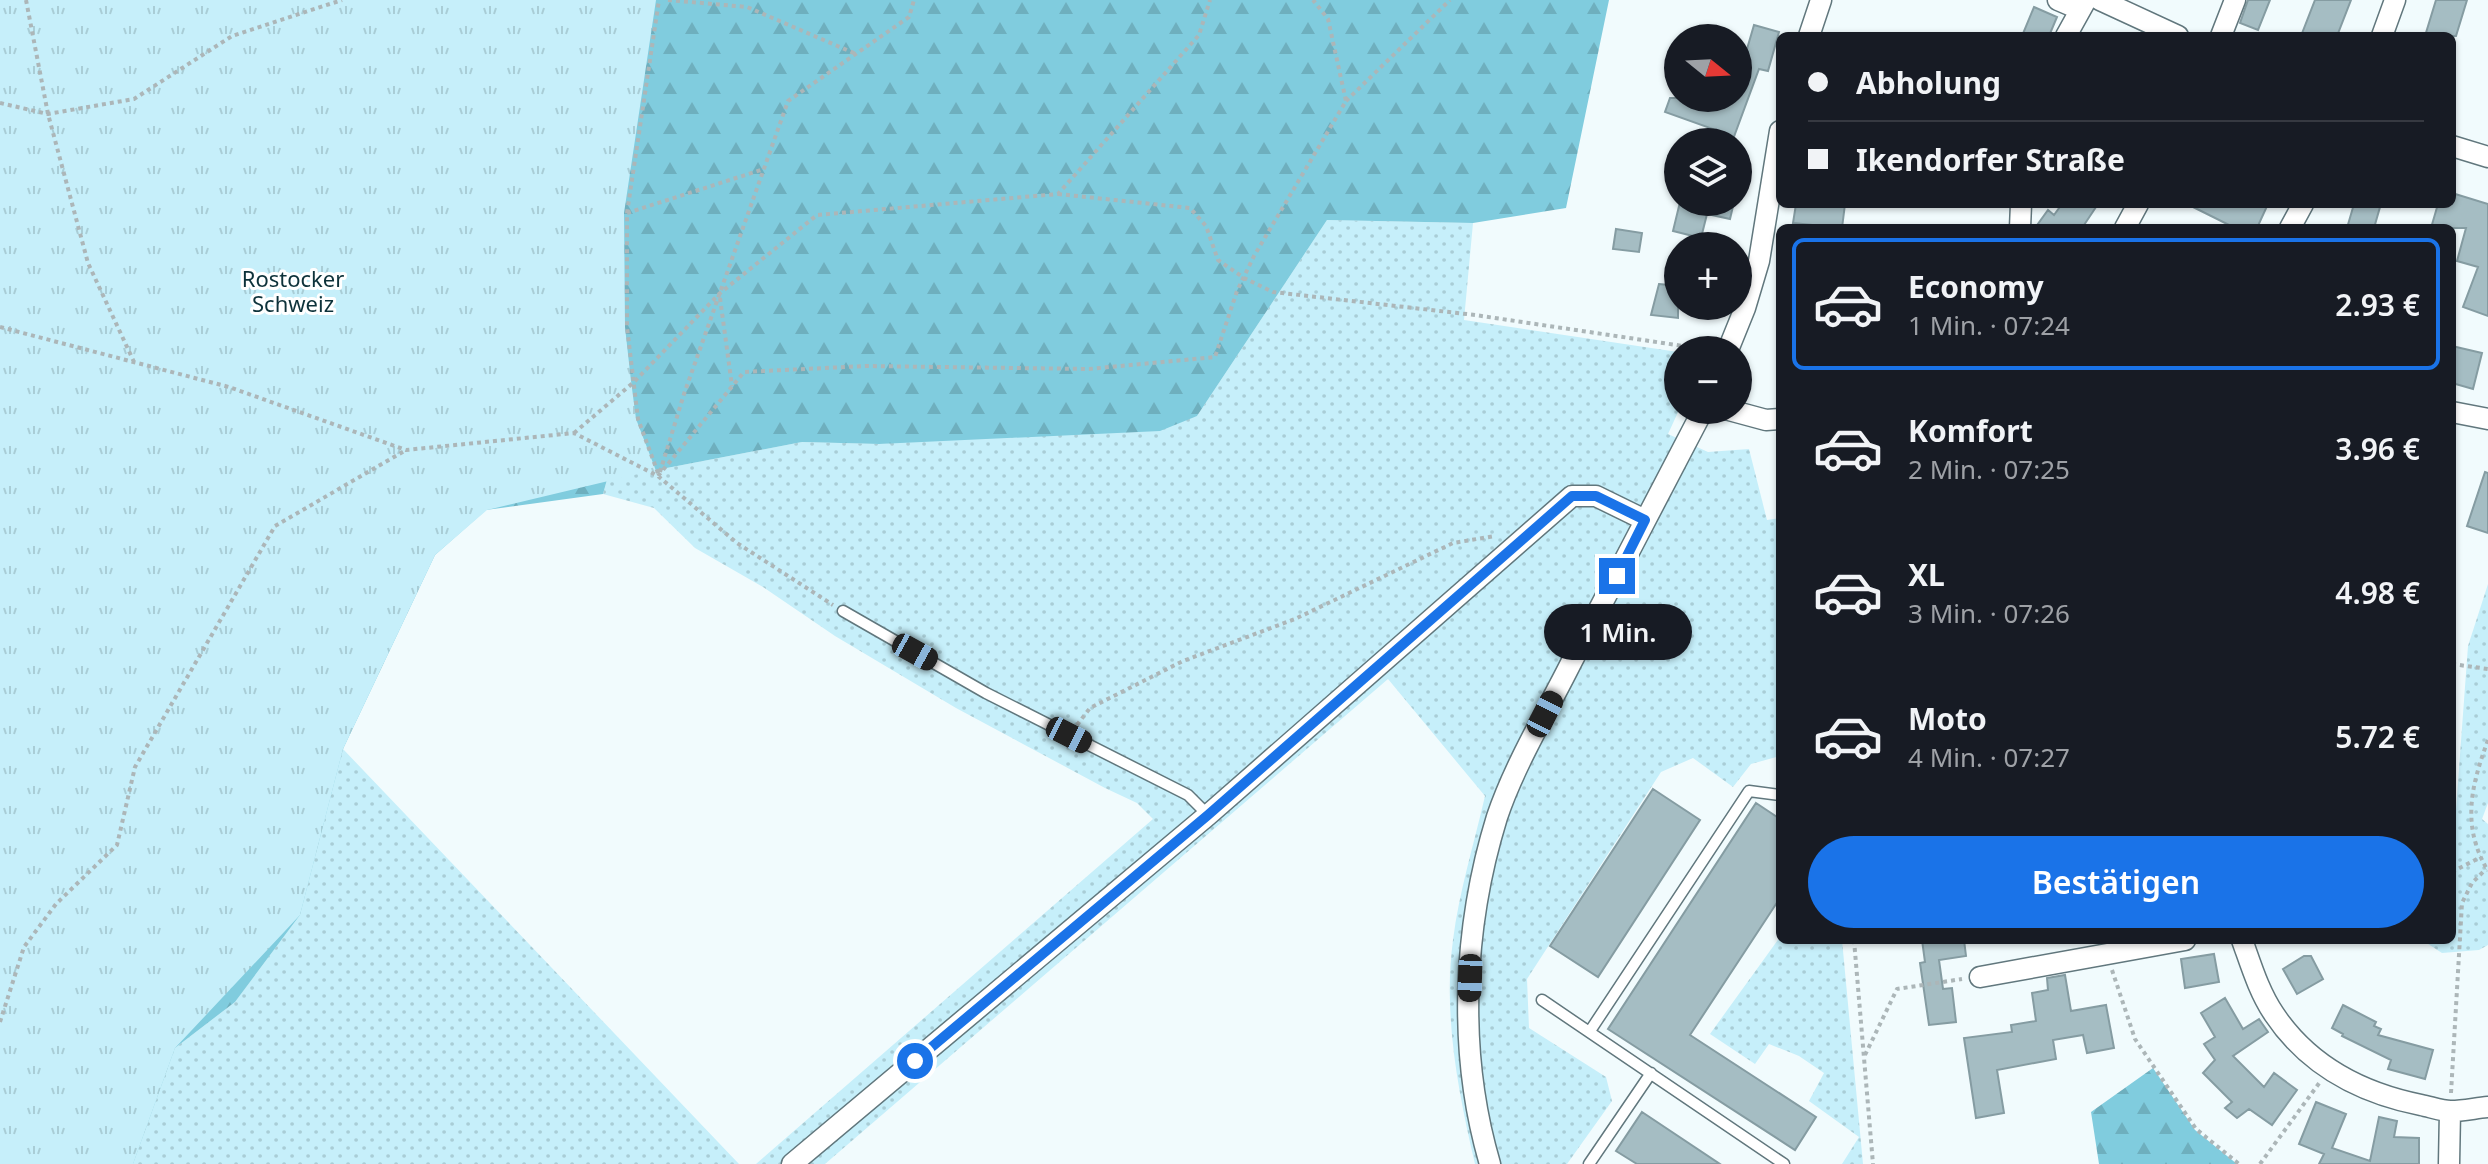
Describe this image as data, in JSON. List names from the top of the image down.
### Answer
{
  "parks": ["Rostocker Schweiz"],
  "north": "right",
  "page": {
    "map_buttons": ["+", "−"],
    "banner": ["Abholung", "Ikendorfer Straße"],
    "list": [
      {
        "name": "Economy",
        "note": "1 Min. · 07:24",
        "value": "2.93 €"
      },
      {
        "name": "Komfort",
        "note": "2 Min. · 07:25",
        "value": "3.96 €"
      },
      {
        "name": "XL",
        "note": "3 Min. · 07:26",
        "value": "4.98 €"
      },
      {
        "name": "Moto",
        "note": "4 Min. · 07:27",
        "value": "5.72 €"
      }
    ],
    "bubble": "1 Min.",
    "buttons": "Bestätigen"
  }
}
